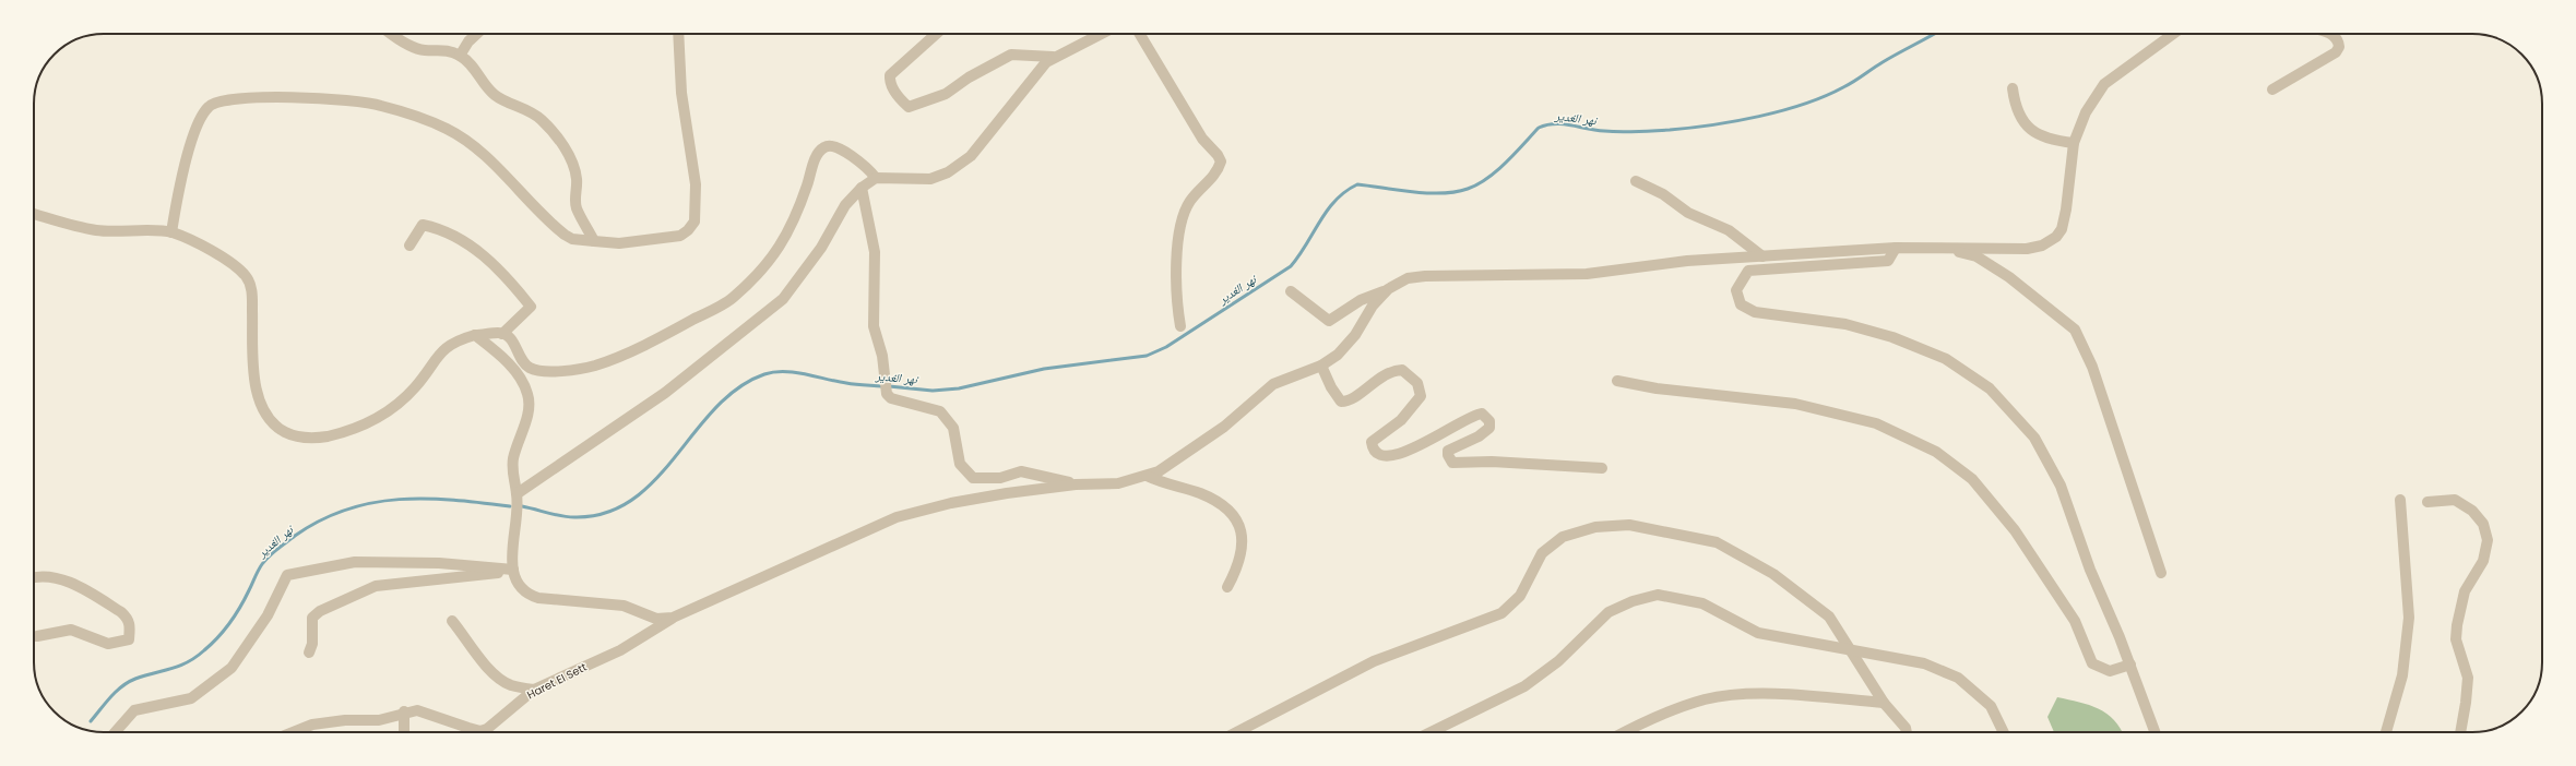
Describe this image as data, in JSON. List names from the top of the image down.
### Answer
{
  "streets": {
    "street": ["Haret EI Sett"]
  },
  "water": ["نهر الغدير"]
}
